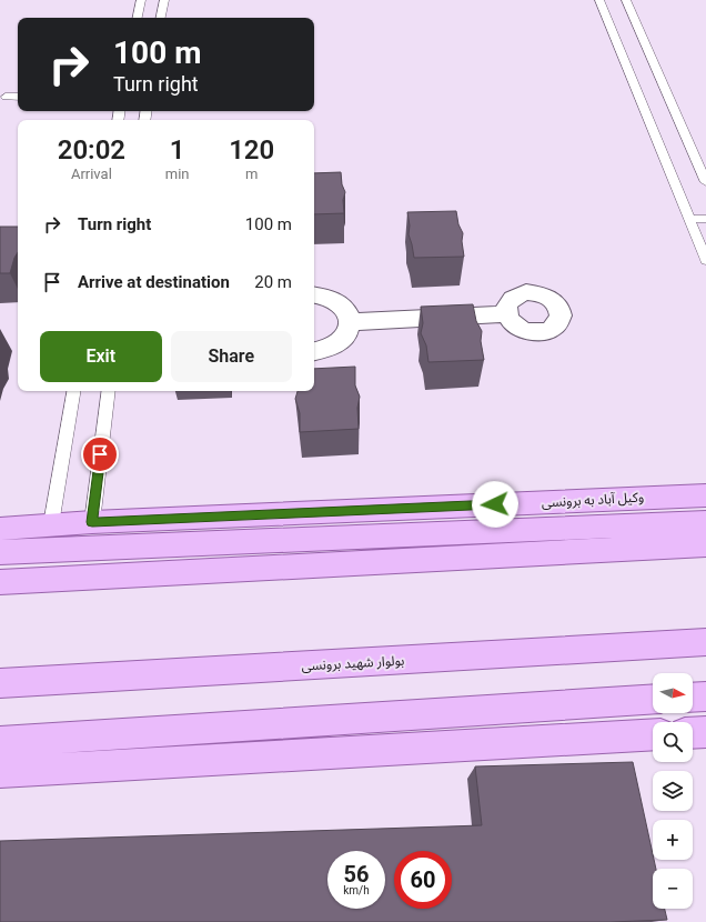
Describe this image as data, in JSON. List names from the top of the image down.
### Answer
{
  "streets": {
    "main road": ["وکیل آباد به برونسی", "بولوار شهید برونسی"]
  },
  "north": "right",
  "page": {
    "turn": ["100 m", "Turn right"],
    "eta": [
      "20:02",
      "Arrival",
      "1",
      "min",
      "120",
      "m"
    ],
    "list": [
      {
        "name": "Turn right",
        "value": "100 m"
      },
      {
        "name": "Arrive at destination",
        "value": "20 m"
      }
    ],
    "buttons": ["Exit", "Share"],
    "map_buttons": ["+", "−"],
    "speed": "56 km/h",
    "limit": "60"
  }
}
